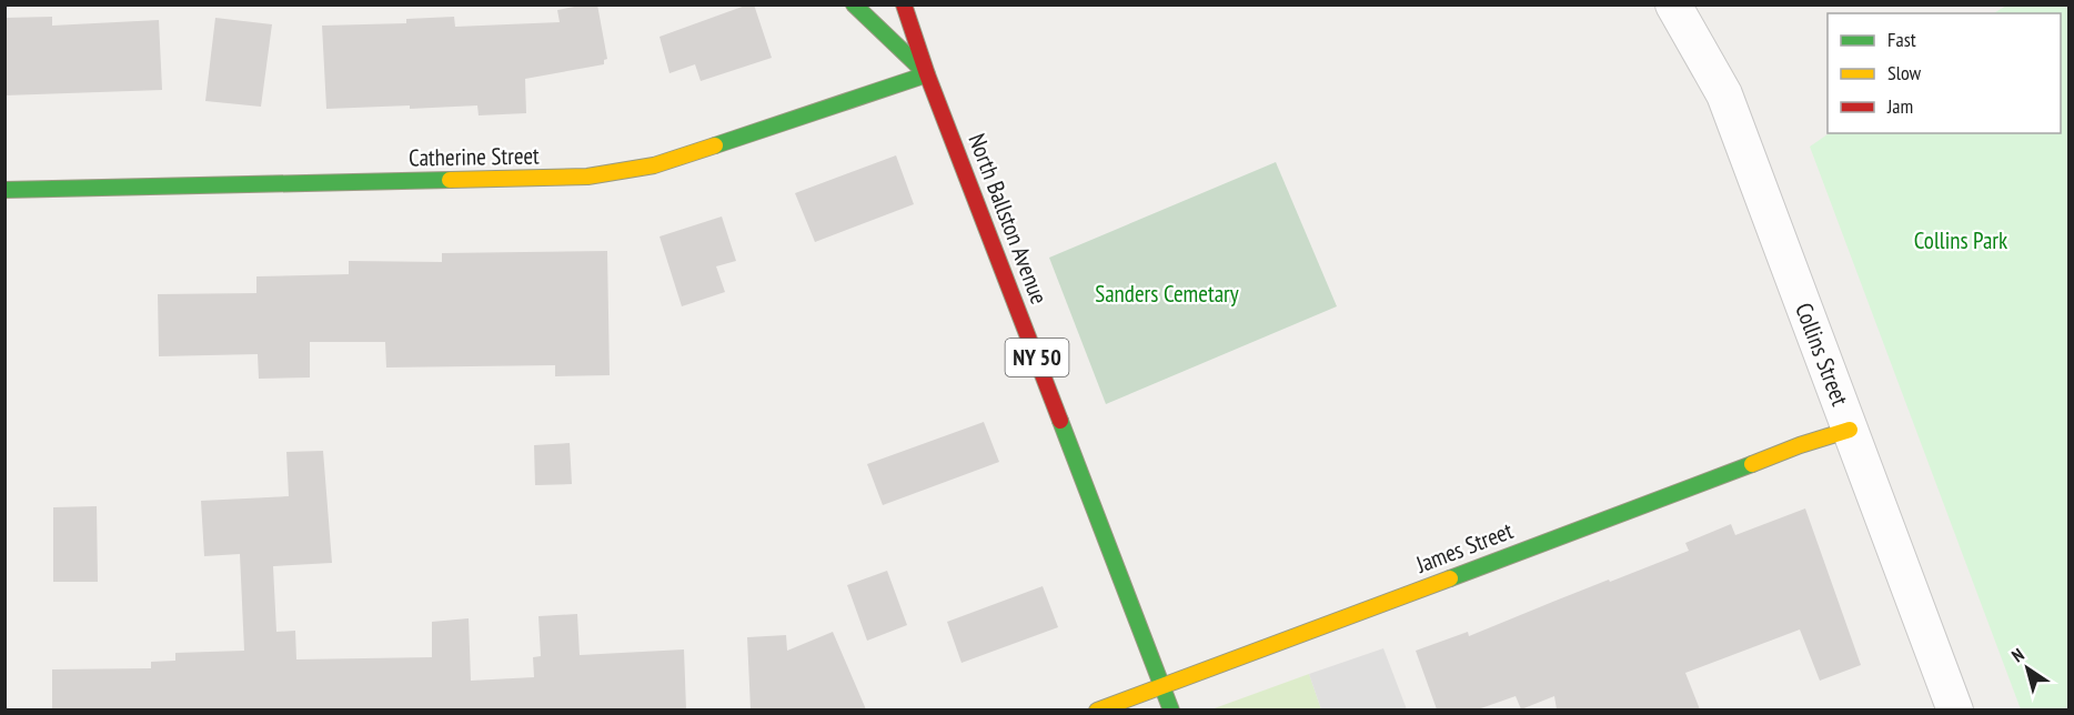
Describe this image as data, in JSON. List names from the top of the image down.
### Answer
{
  "streets": {
    "street": [
      "Catherine Street",
      "North Ballston Avenue",
      "Collins Street",
      "NY 50",
      "James Street"
    ]
  },
  "crossings": [
    ["Catherine Street", "North Ballston Avenue"],
    ["North Ballston Avenue", "James Street"],
    ["Collins Street", "James Street"]
  ],
  "parks": ["Collins Park", "Sanders Cemetary"],
  "legend": ["Fast", "Slow", "Jam"],
  "north": "top left"
}
